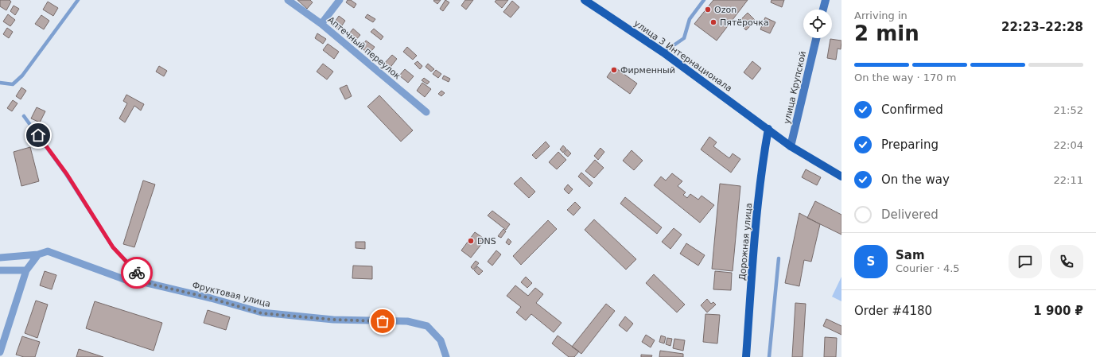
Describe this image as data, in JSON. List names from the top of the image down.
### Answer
{
  "streets": {
    "main road": ["улица 3 Интернационала", "улица Крупской", "Дорожная улица"],
    "street": ["Аптечный переулок", "Фруктовая улица"]
  },
  "crossings": [
    ["улица 3 Интернационала", "улица Крупской"],
    ["улица 3 Интернационала", "Дорожная улица"]
  ],
  "places": [
    "Ozon",
    "Пятёрочка",
    "Фирменный",
    "DNS"
  ],
  "page": {
    "heading": ["2 min", "Arriving in", "22:23–22:28"],
    "panel": [
      "Sam",
      "Courier · 4.5",
      "Order #4180",
      "1 900 ₽"
    ],
    "bar": "On the way · 170 m",
    "list": [
      ["Confirmed", "21:52"],
      ["Preparing", "22:04"],
      ["On the way", "22:11"],
      "Delivered"
    ],
    "round": "S"
  }
}
